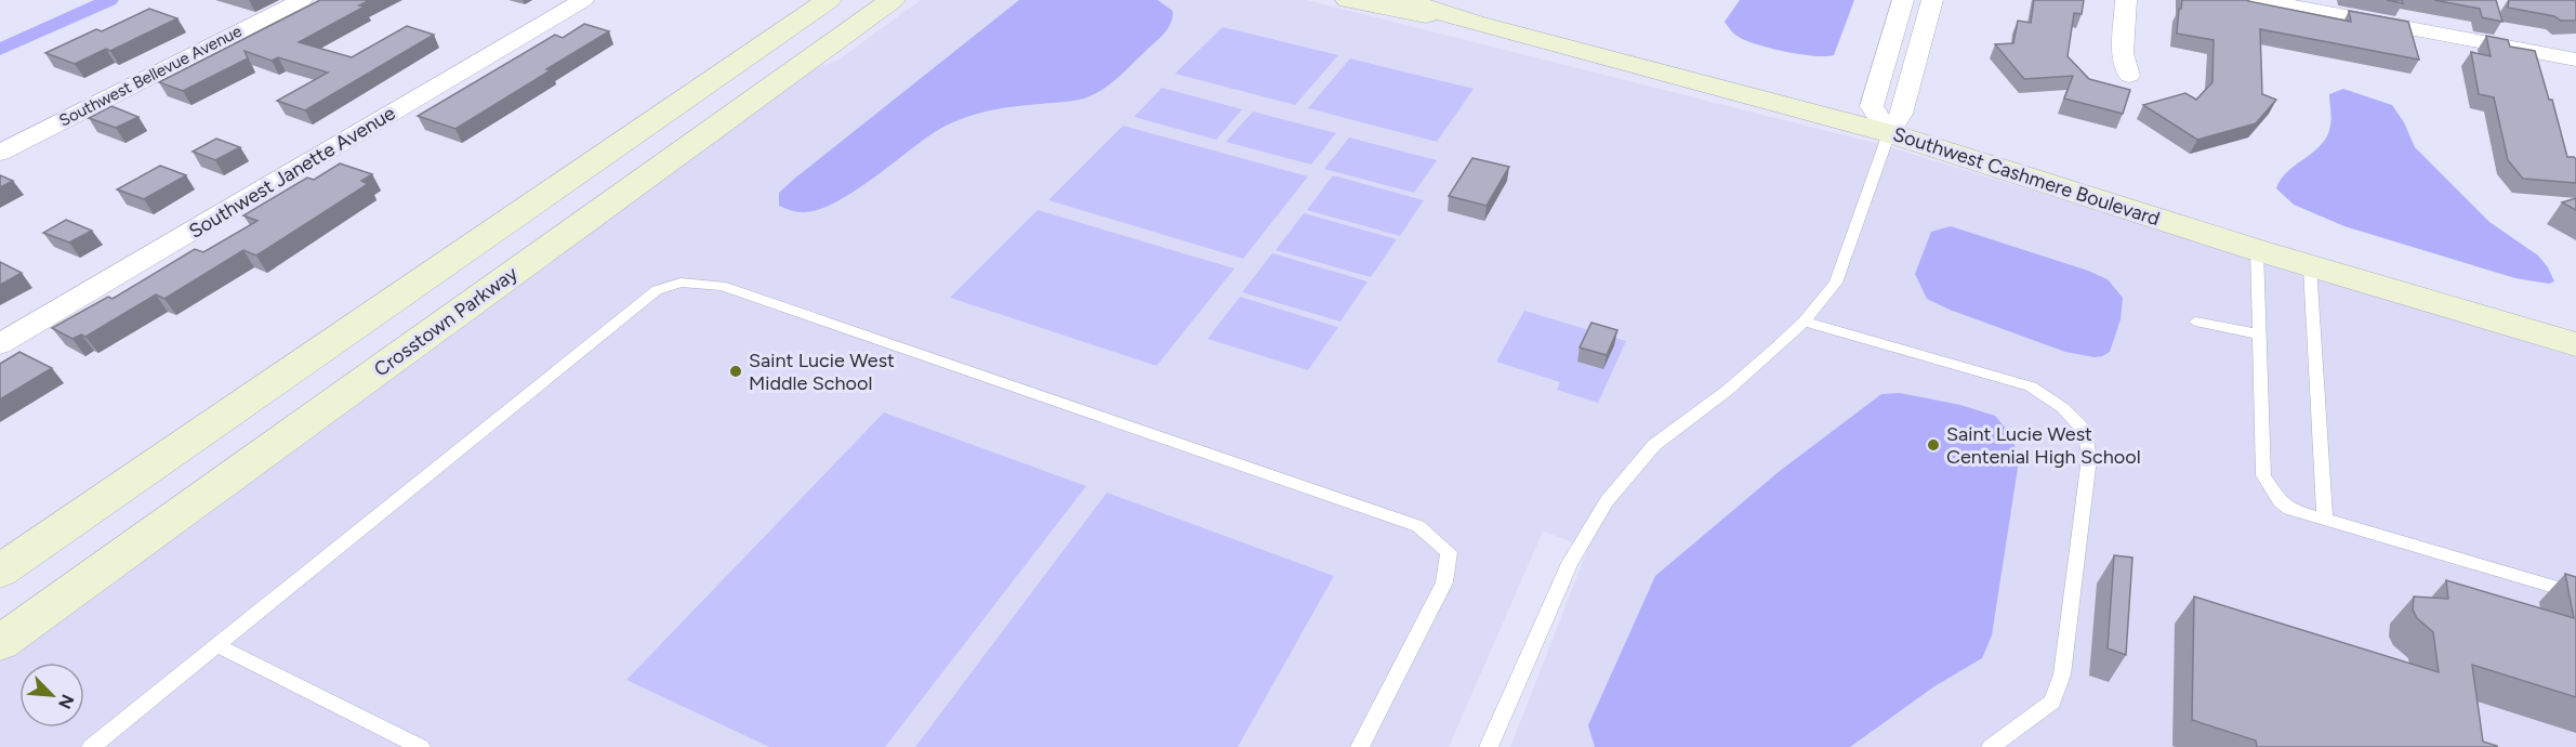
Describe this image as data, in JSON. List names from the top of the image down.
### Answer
{
  "streets": {
    "main road": ["Southwest Cashmere Boulevard", "Crosstown Parkway"],
    "street": ["Southwest Bellevue Avenue", "Southwest Janette Avenue"]
  },
  "places": ["Saint Lucie West Middle School", "Saint Lucie West Centenial High School"],
  "north": "bottom right"
}
